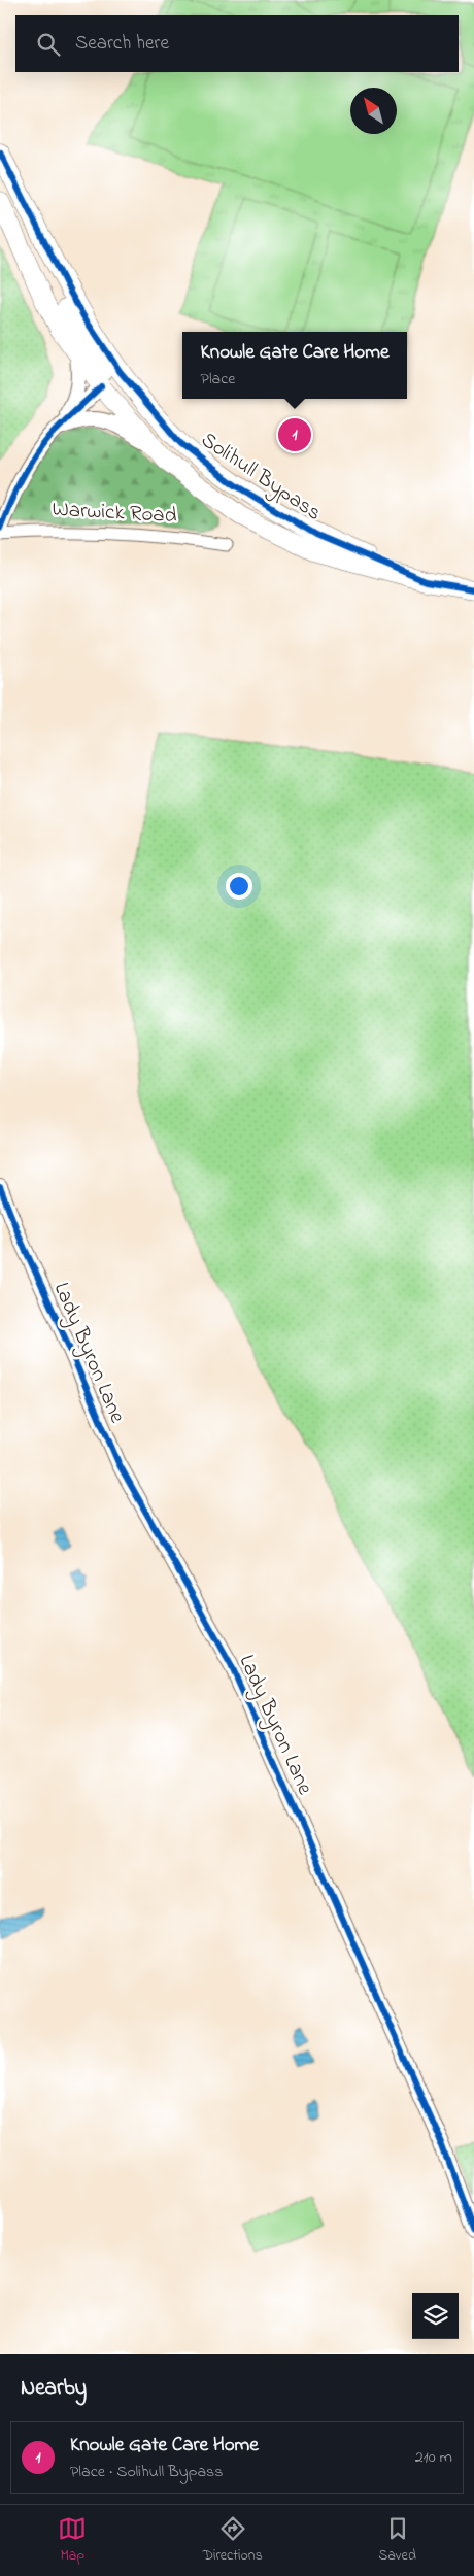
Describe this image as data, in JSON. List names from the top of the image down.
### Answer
{
  "streets": {
    "main road": ["Solihull Bypass"],
    "street": ["Warwick Road", "Lady Byron Lane"]
  },
  "north": "top left",
  "page": {
    "search": "Search here",
    "popup": ["Knowle Gate Care Home", "Place"],
    "pins": "1",
    "heading": "Nearby",
    "list": [
      {
        "mark": "1",
        "name": "Knowle Gate Care Home",
        "note": "Place · Solihull Bypass",
        "value": "210 m"
      }
    ],
    "nav": ["Map", "Directions", "Saved"]
  }
}
